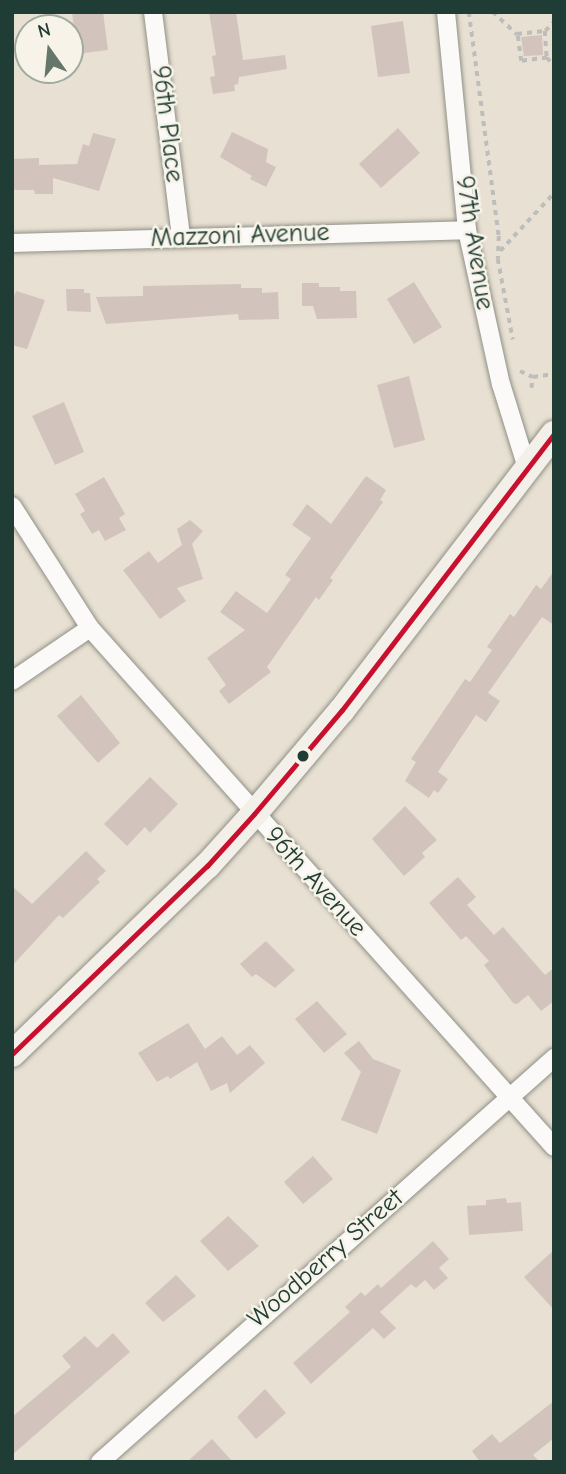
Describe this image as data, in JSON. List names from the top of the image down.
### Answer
{
  "streets": {
    "street": [
      "96th Place",
      "Mazzoni Avenue",
      "97th Avenue",
      "96th Avenue",
      "Woodberry Street"
    ]
  },
  "crossings": [
    ["96th Place", "Mazzoni Avenue"],
    ["Mazzoni Avenue", "97th Avenue"],
    ["96th Avenue", "Woodberry Street"]
  ],
  "north": "top"
}
